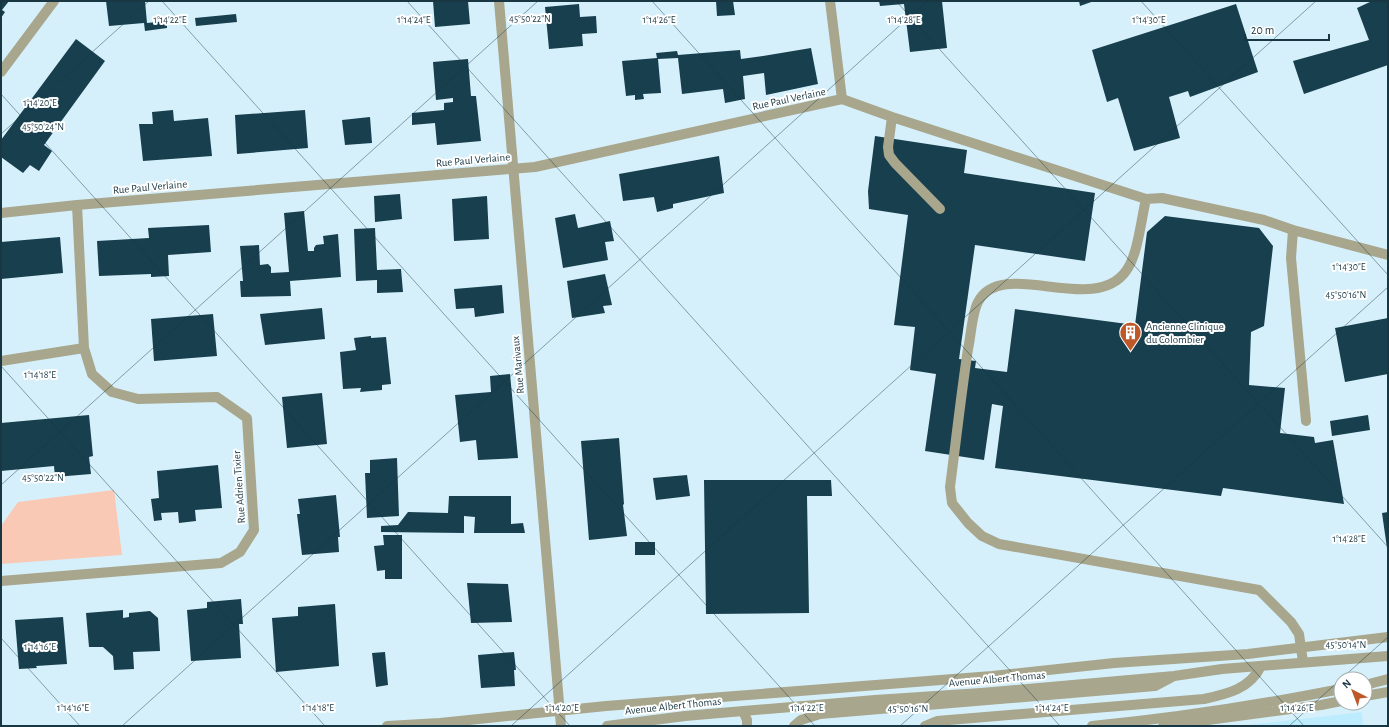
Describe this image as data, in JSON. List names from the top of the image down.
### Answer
{
  "streets": {
    "street": [
      "Rue Paul Verlaine",
      "Rue Marivaux",
      "Rue Adrien Tixier",
      "Avenue Albert Thomas"
    ]
  },
  "crossings": [
    ["Rue Paul Verlaine", "Rue Marivaux"],
    ["Rue Paul Verlaine", "Rue Adrien Tixier"]
  ],
  "places": {
    "building": ["Ancienne Clinique du Colombier"]
  },
  "scale_bar": "20 m",
  "north": "top left",
  "coordinates": [
    "45°50'22\"N",
    "1°14'22\"E",
    "1°14'24\"E",
    "1°14'26\"E",
    "1°14'28\"E",
    "1°14'30\"E",
    "1°14'20\"E",
    "45°50'24\"N",
    "45°50'16\"N",
    "1°14'18\"E",
    "45°50'14\"N",
    "1°14'16\"E"
  ]
}
